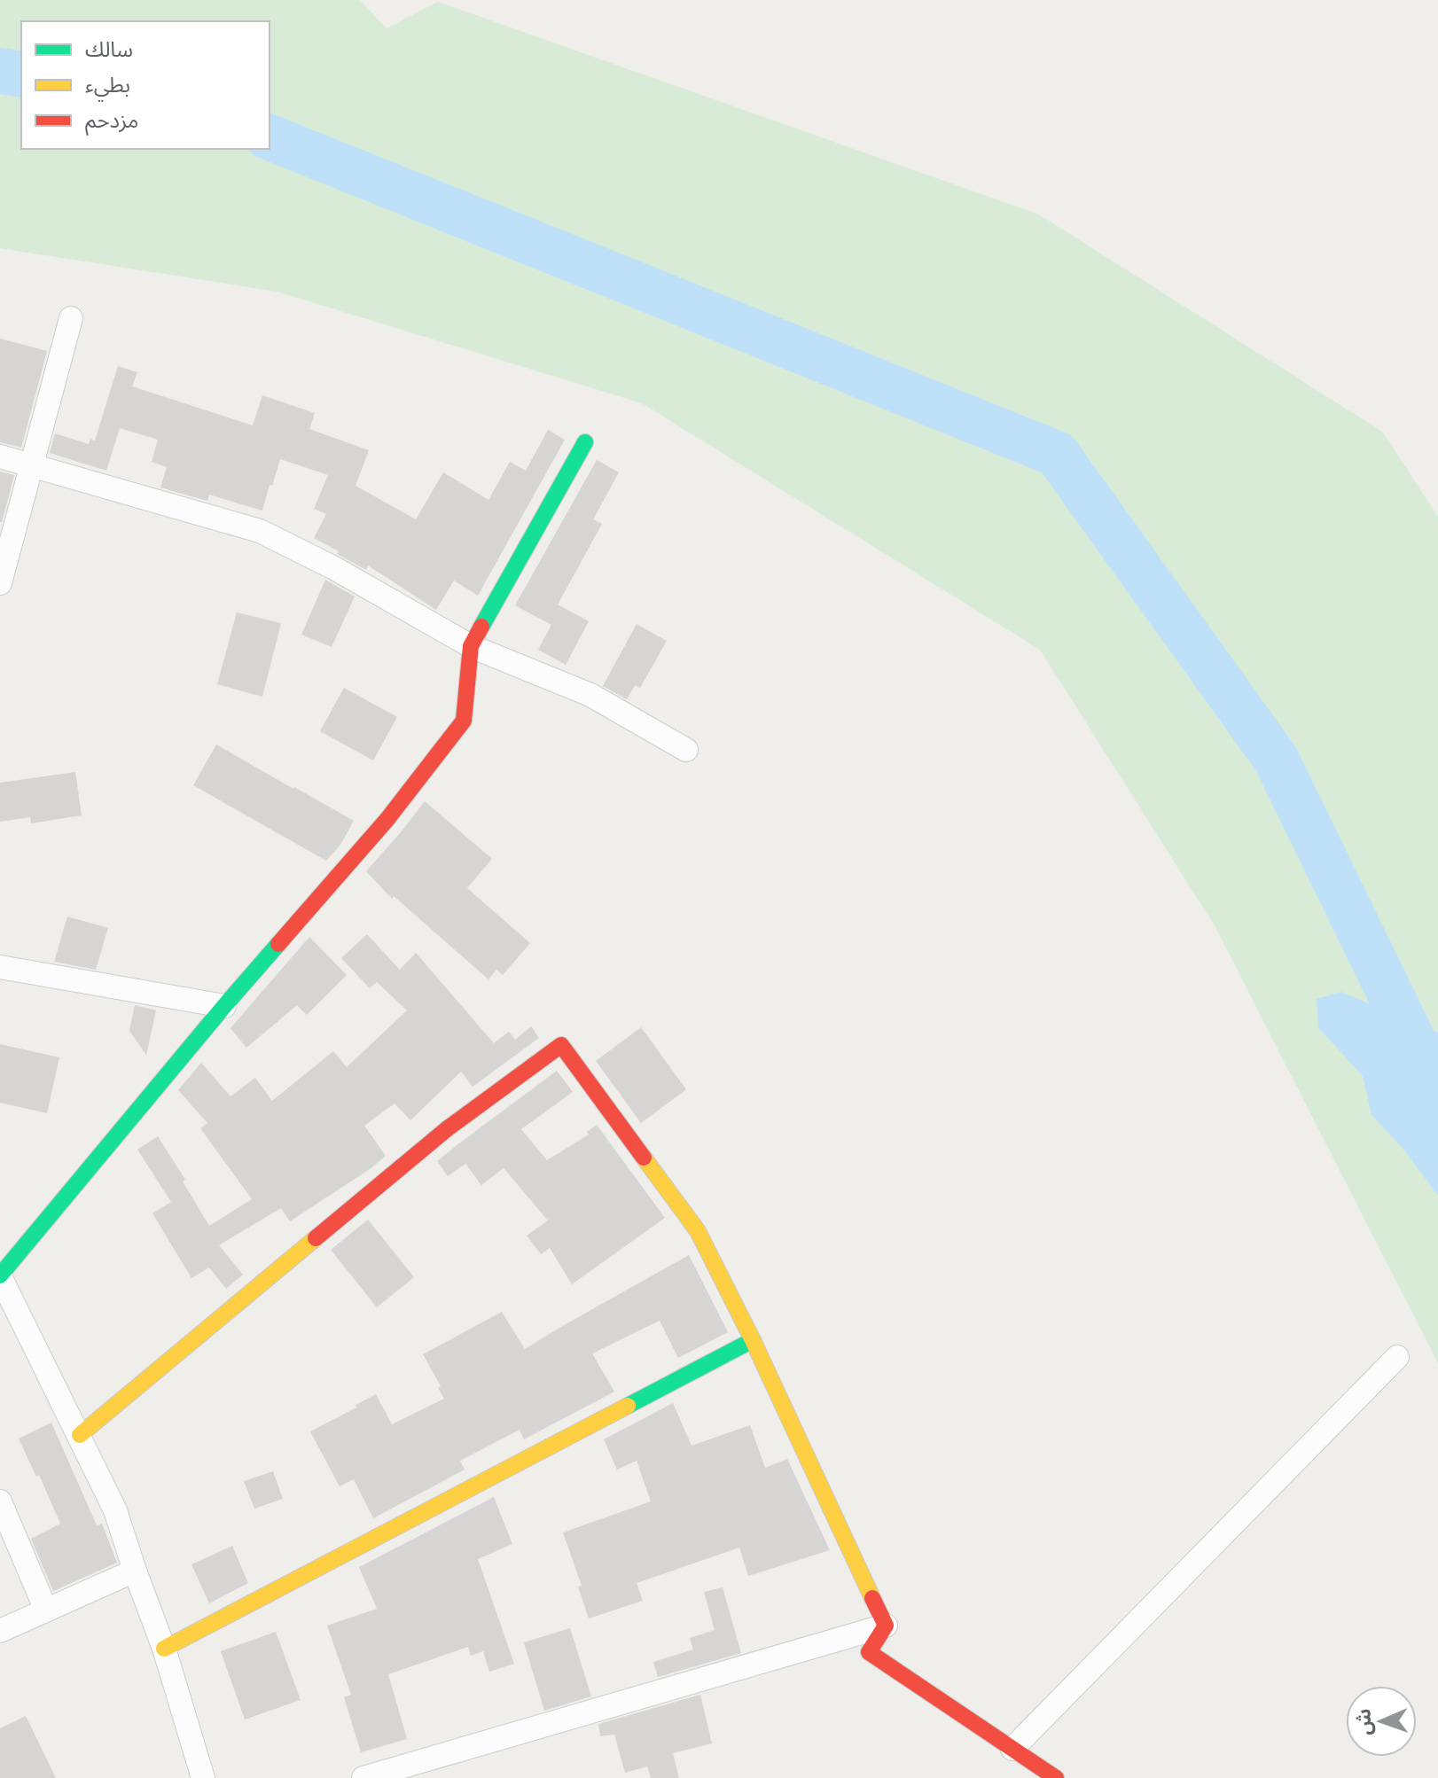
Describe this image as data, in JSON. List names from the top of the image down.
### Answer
{
  "legend": ["سالك", "بطيء", "مزدحم"],
  "north": "left"
}
